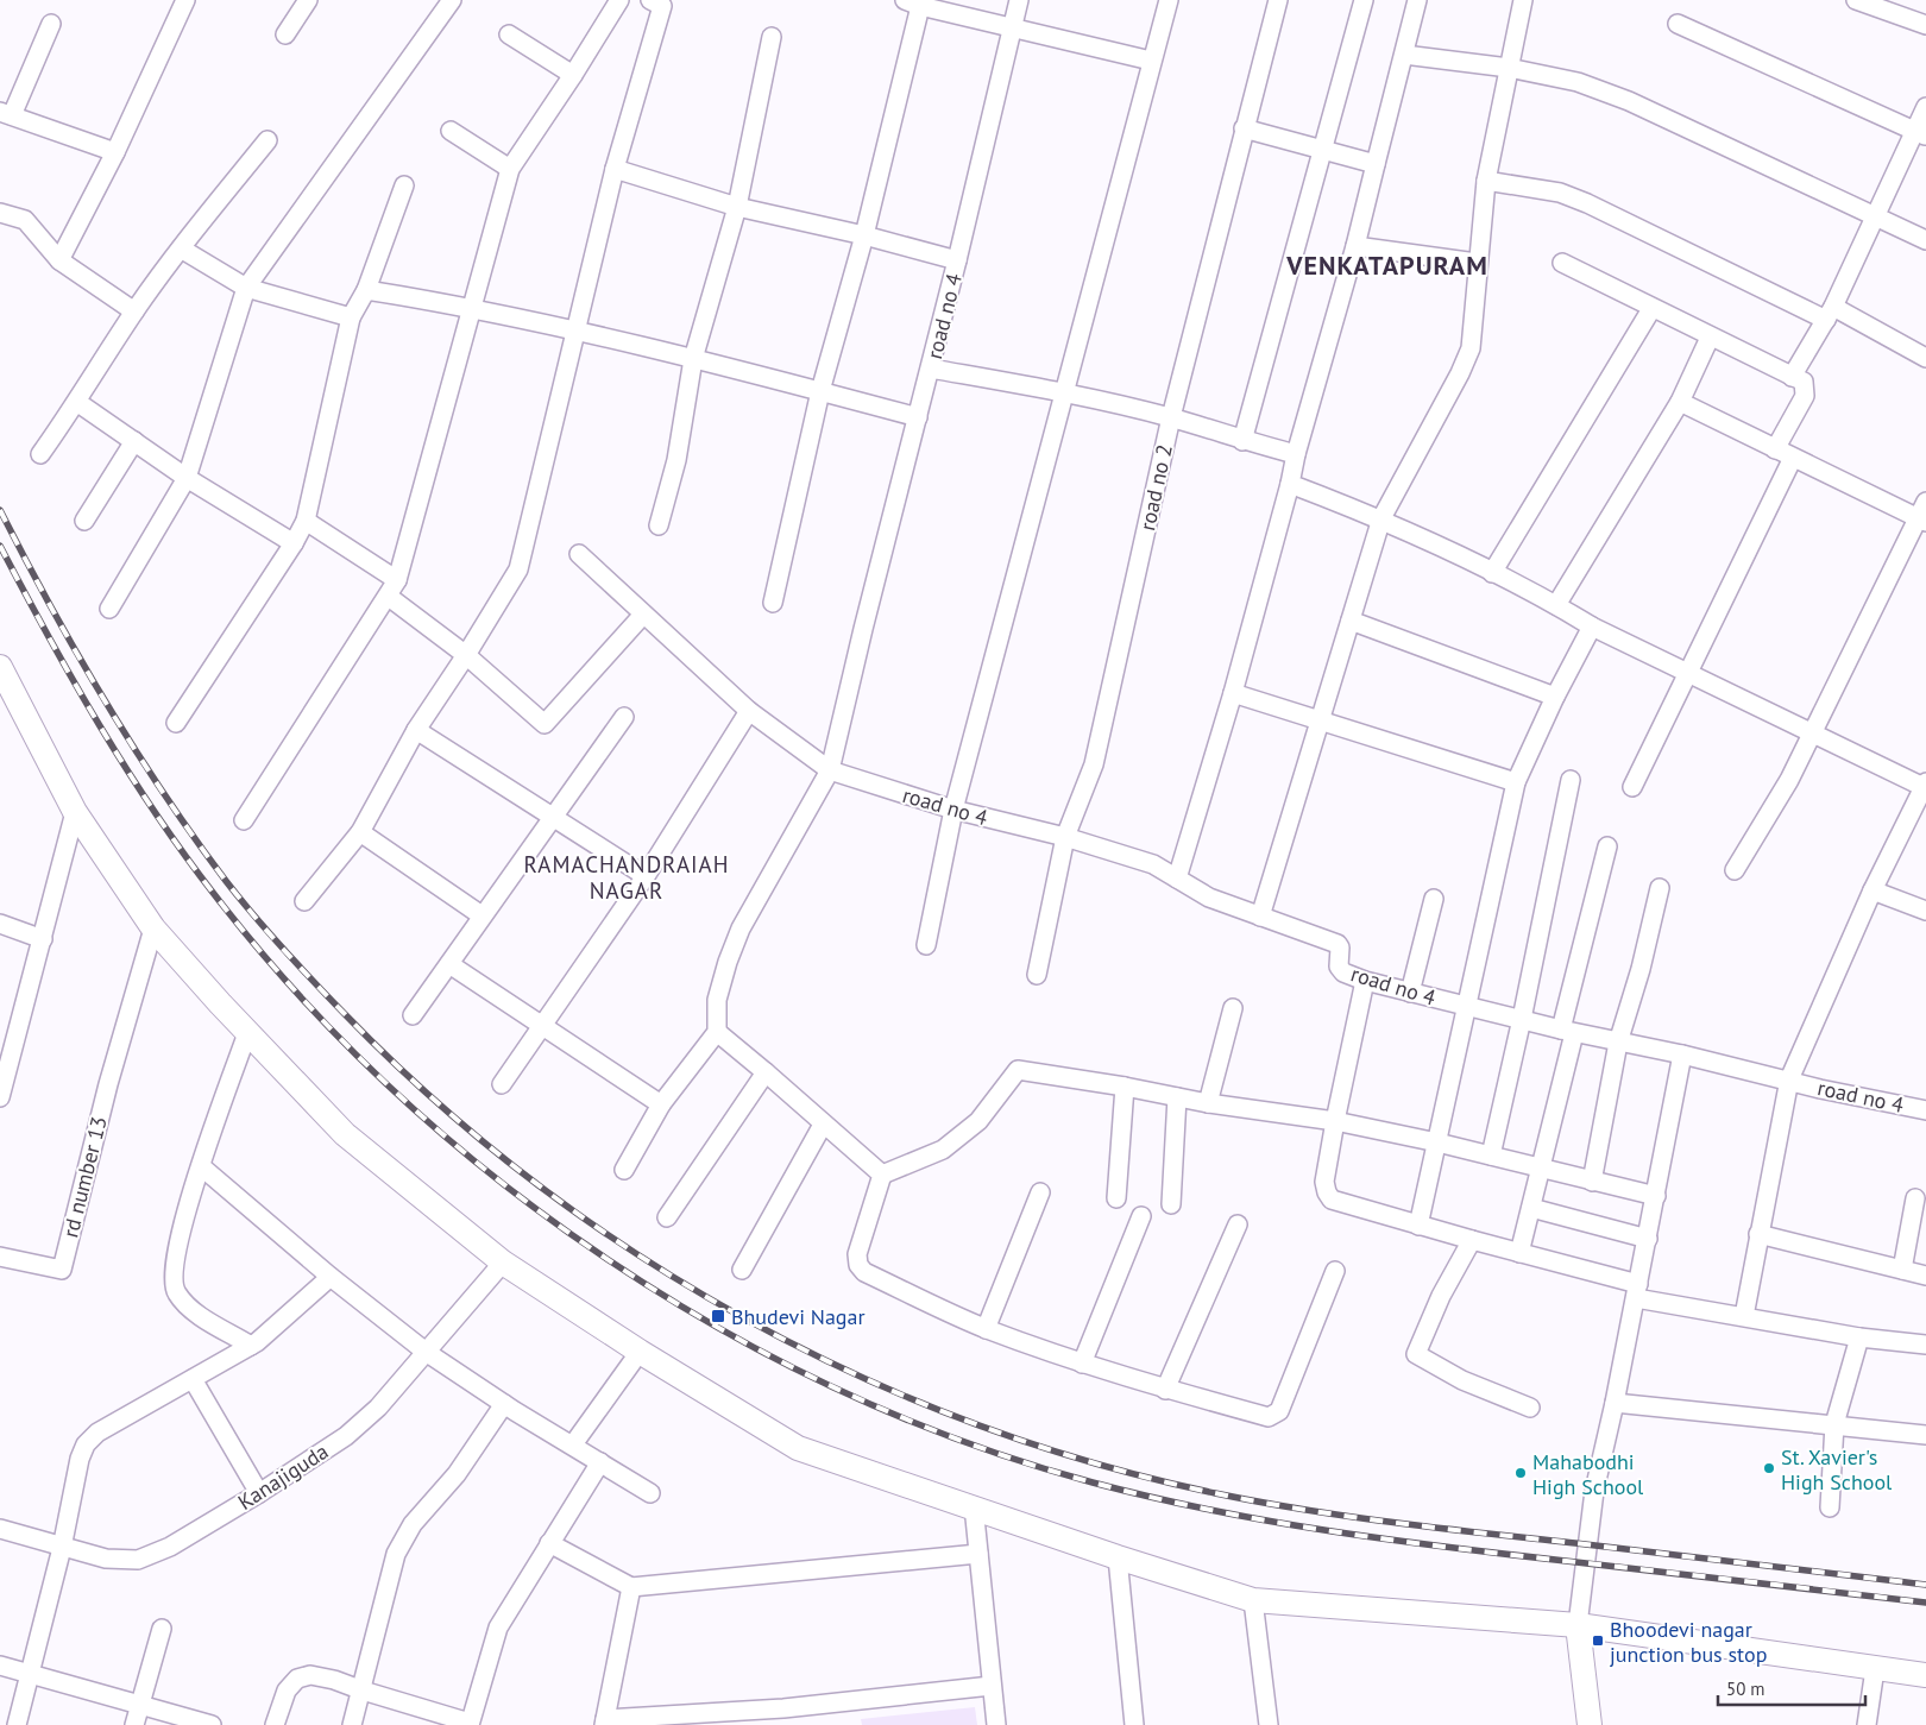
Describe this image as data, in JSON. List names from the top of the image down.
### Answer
{
  "streets": {
    "street": [
      "road no 4",
      "road no 2",
      "rd number 13",
      "Kanajiguda"
    ]
  },
  "crossings": [
    ["road no 4", "road no 2"]
  ],
  "districts": ["VENKATAPURAM", "RAMACHANDRAIAH NAGAR"],
  "places": {
    "transit": ["Bhudevi Nagar", "Bhoodevi nagar junction bus stop"],
    "other": ["St. Xavier's High School", "Mahabodhi High School"]
  },
  "scale_bar": "50 m"
}
